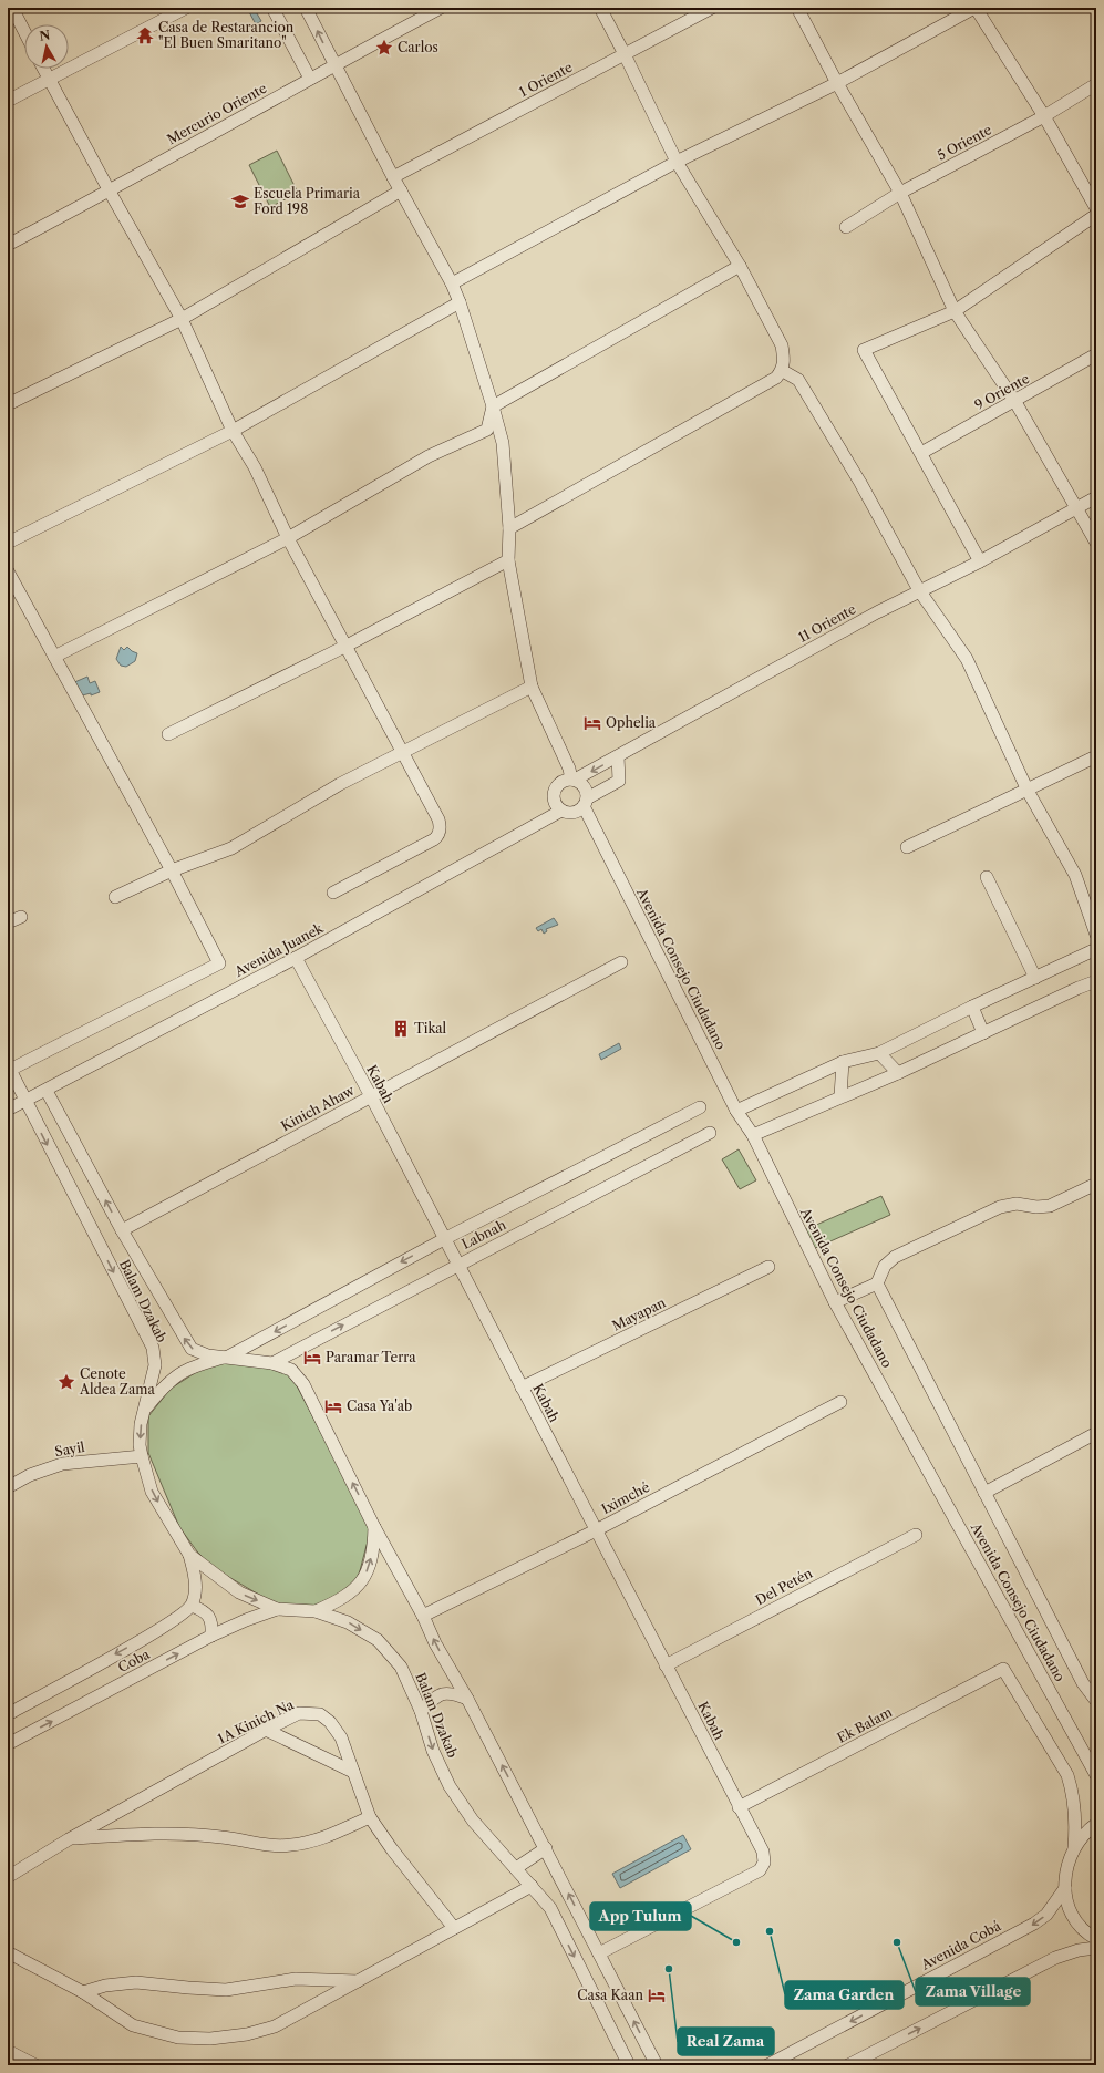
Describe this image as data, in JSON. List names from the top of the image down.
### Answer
{
  "streets": {
    "street": [
      "1 Oriente",
      "Mercurio Oriente",
      "5 Oriente",
      "9 Oriente",
      "11 Oriente",
      "Avenida Juanek",
      "Avenida Consejo Ciudadano",
      "Kabah",
      "Kinich Ahaw",
      "Labnah",
      "Balam Dzakab",
      "Mayapan",
      "Sayil",
      "Iximché",
      "Del Petén",
      "Coba",
      "1A Kinich Na",
      "Ek Balam",
      "Avenida Cobá"
    ]
  },
  "crossings": [
    ["11 Oriente", "Avenida Juanek"],
    ["11 Oriente", "Avenida Consejo Ciudadano"],
    ["Avenida Juanek", "Avenida Consejo Ciudadano"],
    ["Avenida Juanek", "Kabah"],
    ["Avenida Juanek", "Balam Dzakab"],
    ["Kabah", "Kinich Ahaw"],
    ["Kabah", "Labnah"],
    ["Kabah", "Mayapan"],
    ["Kabah", "Iximché"],
    ["Kabah", "Del Petén"],
    ["Kabah", "Ek Balam"],
    ["Balam Dzakab", "Sayil"],
    ["Balam Dzakab", "Coba"]
  ],
  "places": {
    "temple": ["Casa de Restarancion \"El Buen Smaritano\""],
    "place": ["Carlos", "Cenote Aldea Zama"],
    "school or university": ["Escuela Primaria Ford 198"],
    "hotel": [
      "Ophelia",
      "Paramar Terra",
      "Casa Ya'ab",
      "Casa Kaan"
    ],
    "building": ["Tikal"],
    "other": [
      "Zama Garden",
      "App Tulum",
      "Zama Village",
      "Real Zama"
    ]
  },
  "north": "top"
}
